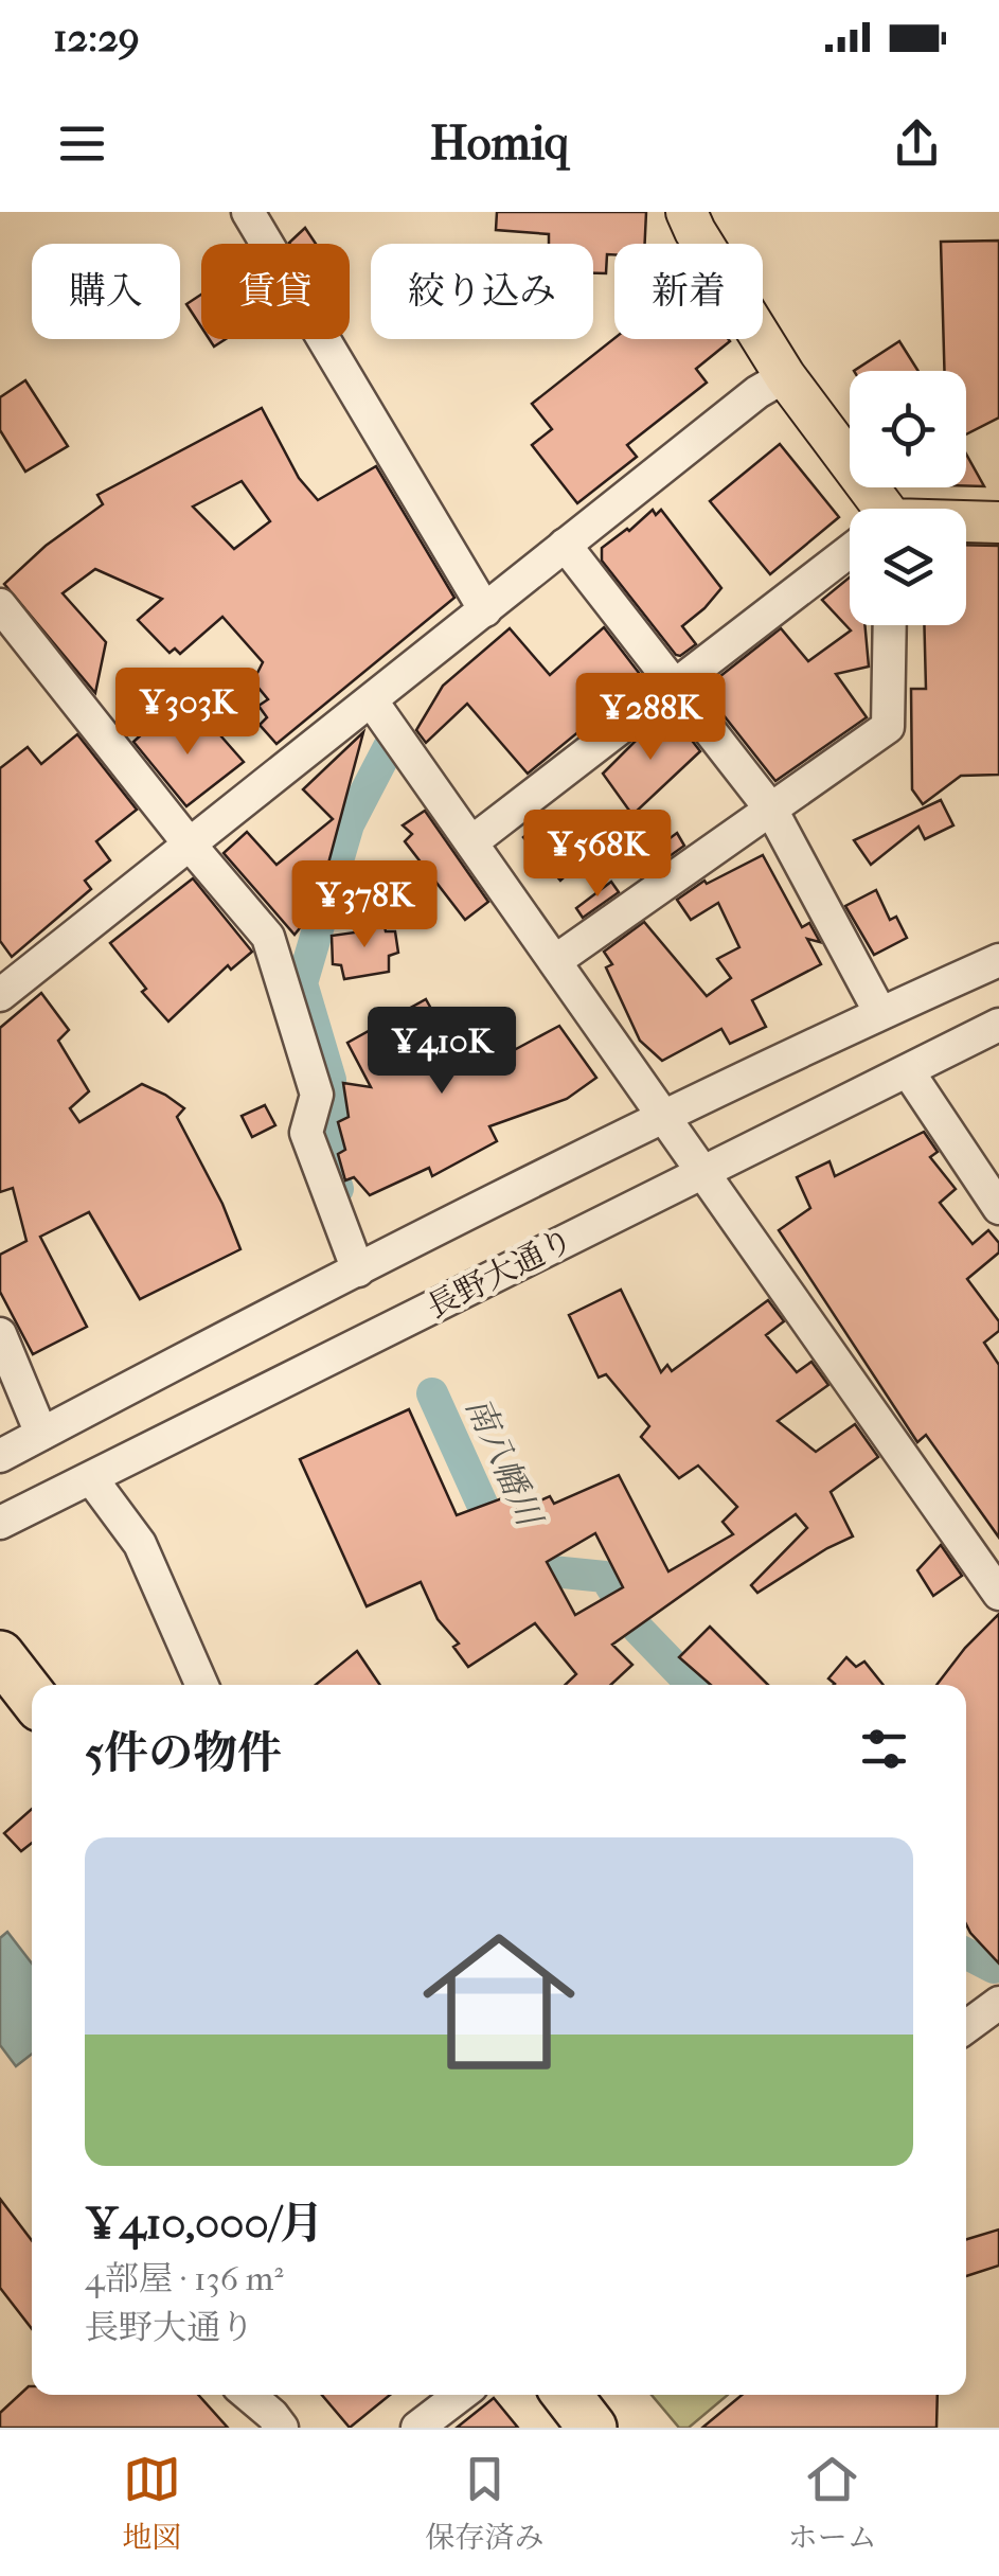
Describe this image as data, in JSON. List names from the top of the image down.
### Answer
{
  "streets": {
    "street": ["長野大通り"]
  },
  "water": ["南八幡川"],
  "page": {
    "status": "12:29",
    "header": "Homiq",
    "chip": [
      "購入",
      "賃貸",
      "絞り込み",
      "新着"
    ],
    "price": [
      "¥303K",
      "¥288K",
      "¥568K",
      "¥378K",
      "¥410K"
    ],
    "heading": "5件の物件",
    "list": [
      {
        "name": "¥410,000/月",
        "note": "4部屋 · 136 m² · 長野大通り"
      }
    ],
    "tabs": ["地図", "保存済み", "ホーム"]
  }
}
